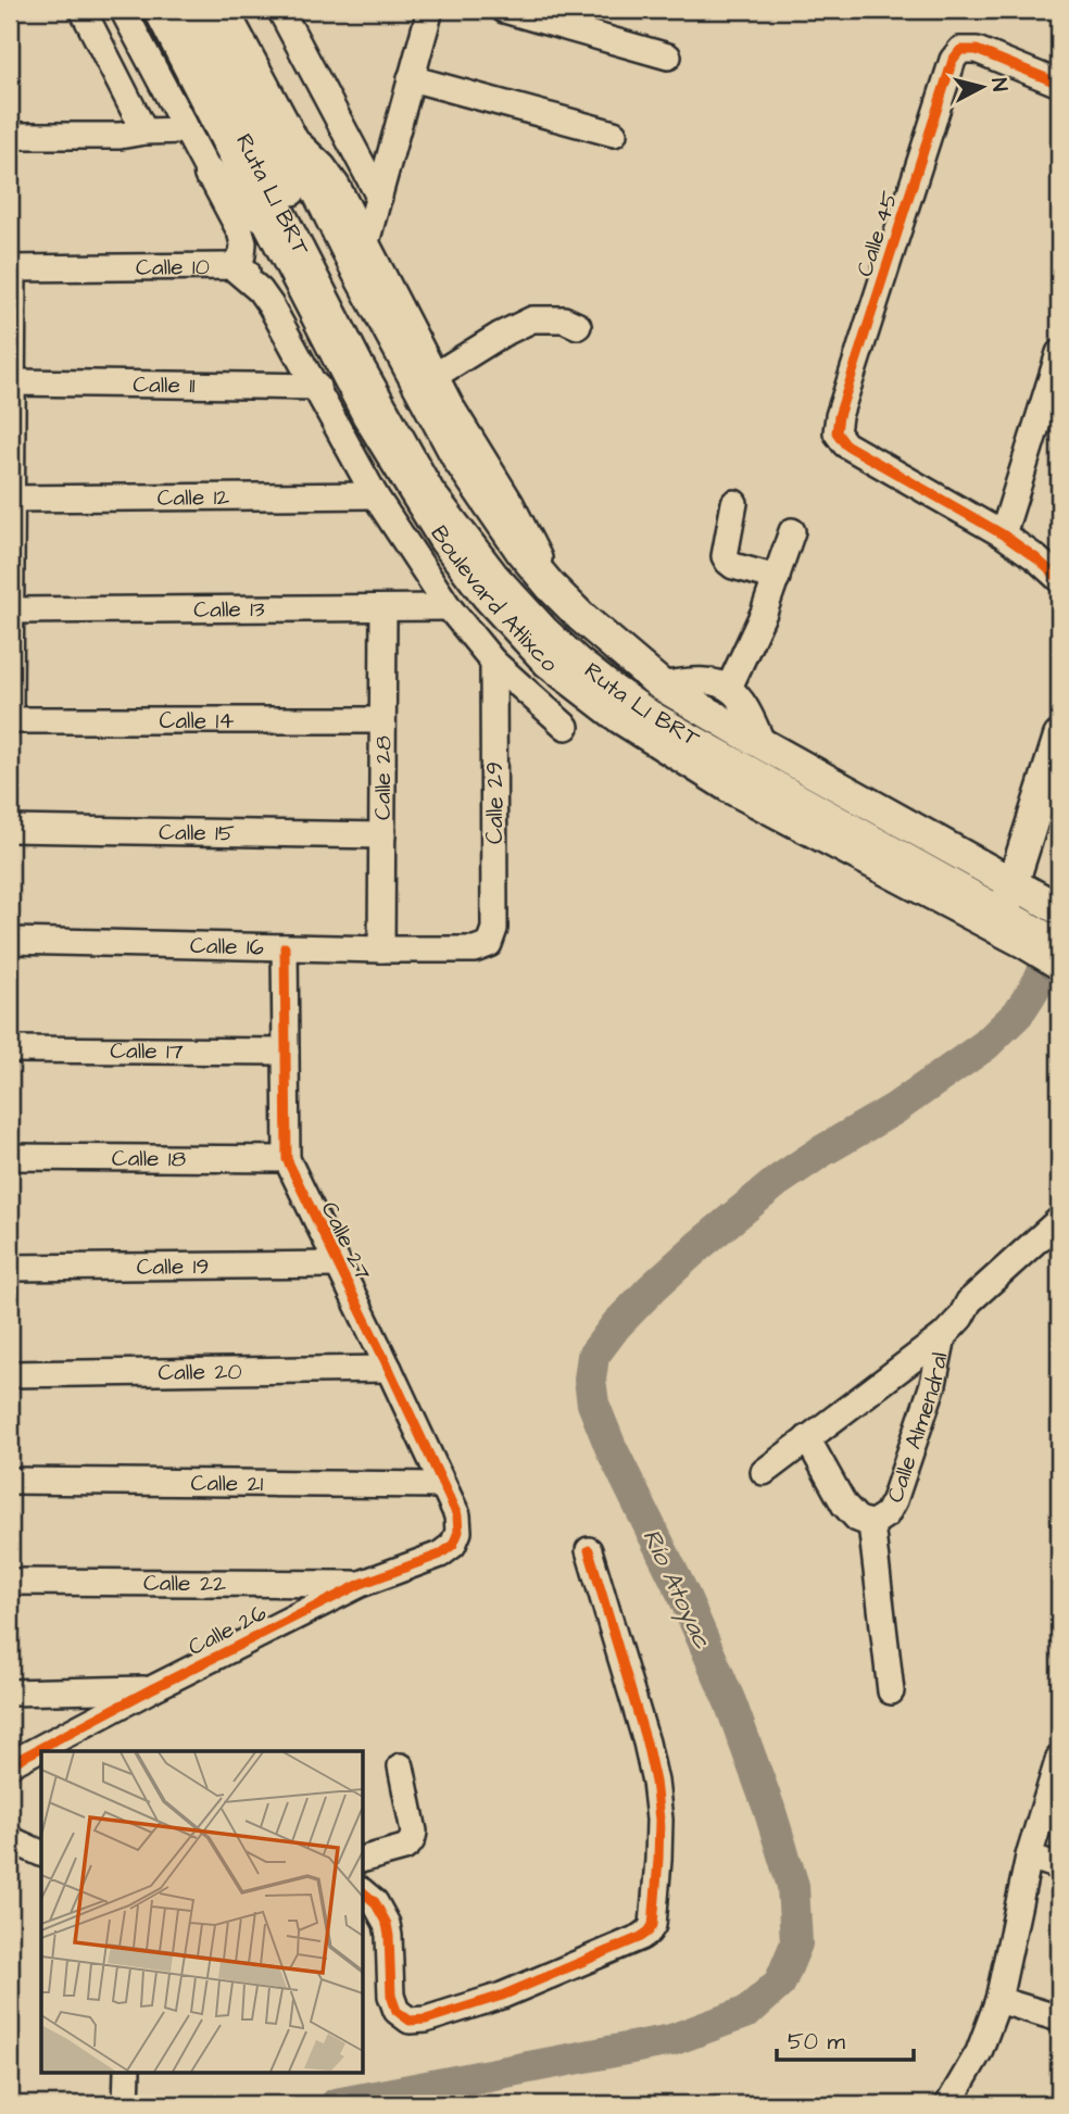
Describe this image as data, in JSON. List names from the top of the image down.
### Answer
{
  "streets": {
    "main road": ["Boulevard Atlixco"],
    "street": [
      "Ruta L1 BRT",
      "Calle 45",
      "Calle 10",
      "Calle 11",
      "Calle 12",
      "Calle 13",
      "Calle 14",
      "Calle 28",
      "Calle 29",
      "Calle 15",
      "Calle 16",
      "Calle 17",
      "Calle 18",
      "Calle 27",
      "Calle 19",
      "Calle 20",
      "Calle Almendral",
      "Calle 21",
      "Calle 22",
      "Calle 26"
    ]
  },
  "crossings": [
    ["Ruta L1 BRT", "Boulevard Atlixco"],
    ["Calle 13", "Calle 28"],
    ["Calle 14", "Calle 28"],
    ["Calle 28", "Calle 15"],
    ["Calle 28", "Calle 16"],
    ["Calle 29", "Calle 16"],
    ["Calle 16", "Calle 27"],
    ["Calle 17", "Calle 27"],
    ["Calle 18", "Calle 27"],
    ["Calle 27", "Calle 19"],
    ["Calle 27", "Calle 20"],
    ["Calle 27", "Calle 21"],
    ["Calle 27", "Calle 26"],
    ["Calle 22", "Calle 26"]
  ],
  "water": ["Río Atoyac"],
  "scale_bar": "50 m",
  "north": "right"
}
